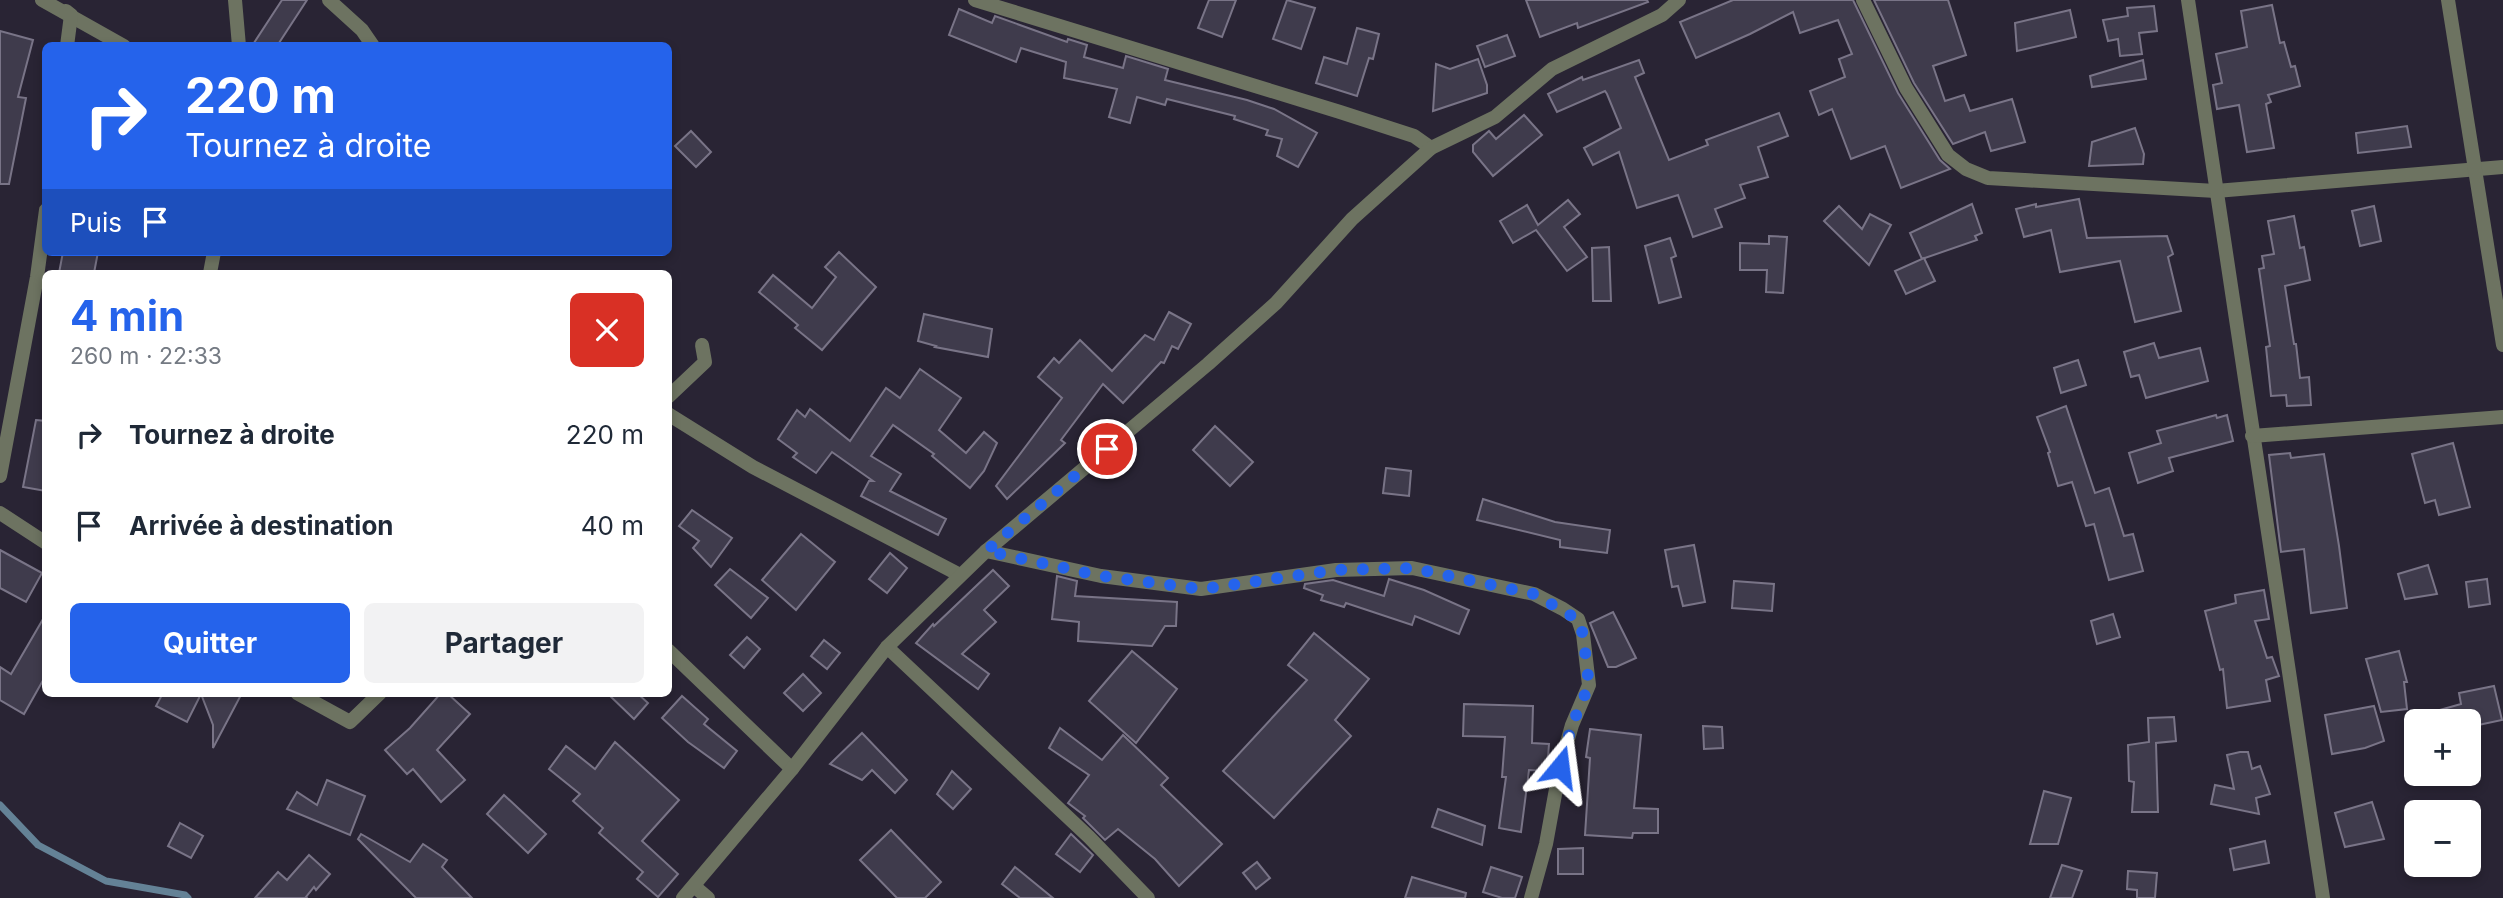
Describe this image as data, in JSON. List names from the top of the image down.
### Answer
{
  "page": {
    "turn": ["220 m", "Tournez à droite"],
    "then": "Puis",
    "heading": ["4 min", "260 m · 22:33"],
    "list": [
      {
        "name": "Tournez à droite",
        "value": "220 m"
      },
      {
        "name": "Arrivée à destination",
        "value": "40 m"
      }
    ],
    "buttons": ["Quitter", "Partager"],
    "map_buttons": ["+", "−"]
  }
}
